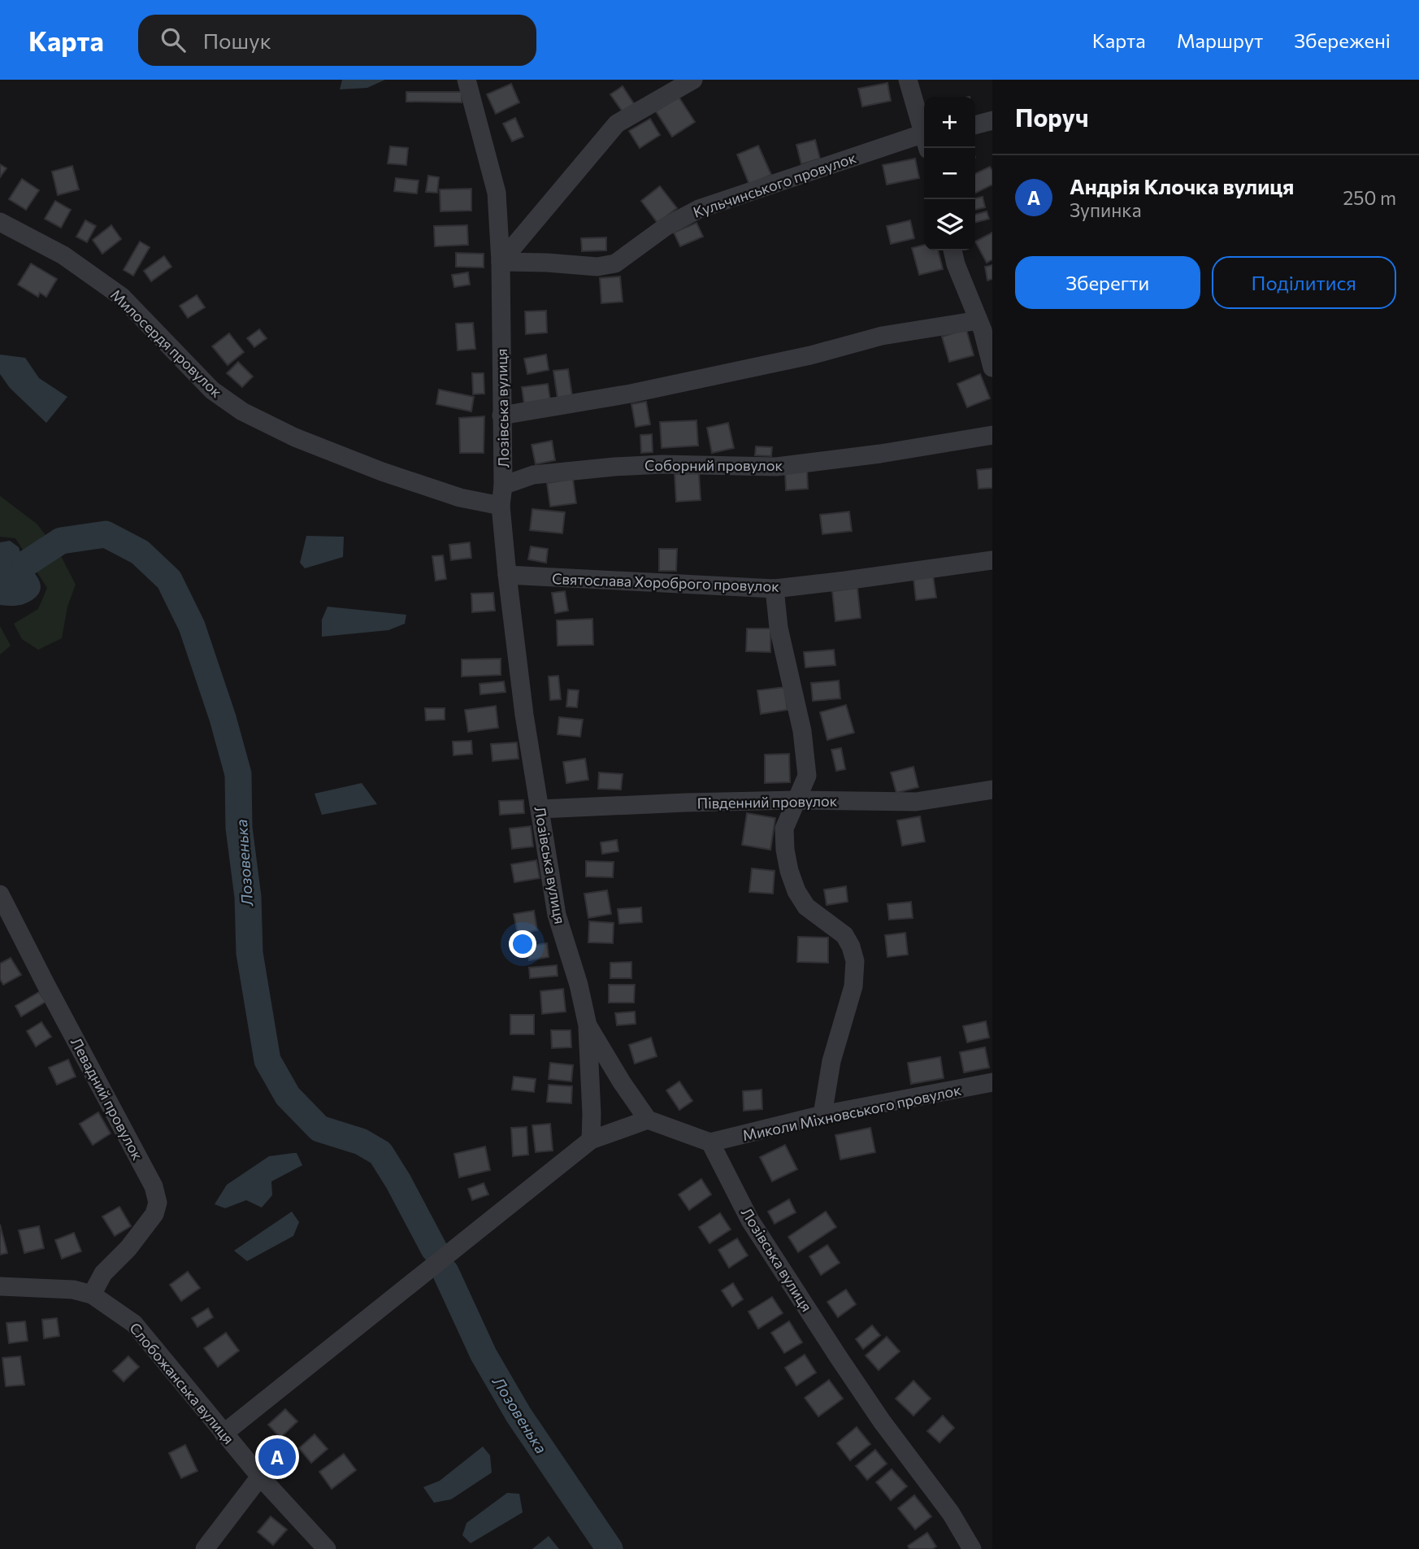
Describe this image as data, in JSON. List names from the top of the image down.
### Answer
{
  "streets": {
    "street": [
      "Кульчинського провулок",
      "Милосердя провулок",
      "Лозівська вулиця",
      "Соборний провулок",
      "Святослава Хороброго провулок",
      "Південний провулок",
      "Левадний провулок",
      "Миколи Міхновського провулок",
      "Слобожанська вулиця"
    ]
  },
  "crossings": [
    ["Кульчинського провулок", "Лозівська вулиця"],
    ["Милосердя провулок", "Лозівська вулиця"],
    ["Лозівська вулиця", "Соборний провулок"],
    ["Лозівська вулиця", "Святослава Хороброго провулок"],
    ["Лозівська вулиця", "Південний провулок"],
    ["Лозівська вулиця", "Миколи Міхновського провулок"],
    ["Левадний провулок", "Слобожанська вулиця"]
  ],
  "water": ["Лозовенька"],
  "page": {
    "header": "Карта",
    "search": "Пошук",
    "nav": ["Карта", "Маршрут", "Збережені"],
    "heading": "Поруч",
    "map_buttons": ["+", "−"],
    "list": [
      {
        "mark": "A",
        "name": "Андрія Клочка вулиця",
        "note": "Зупинка",
        "value": "250 m"
      }
    ],
    "buttons": ["Зберегти", "Поділитися"],
    "pins": "A"
  }
}
